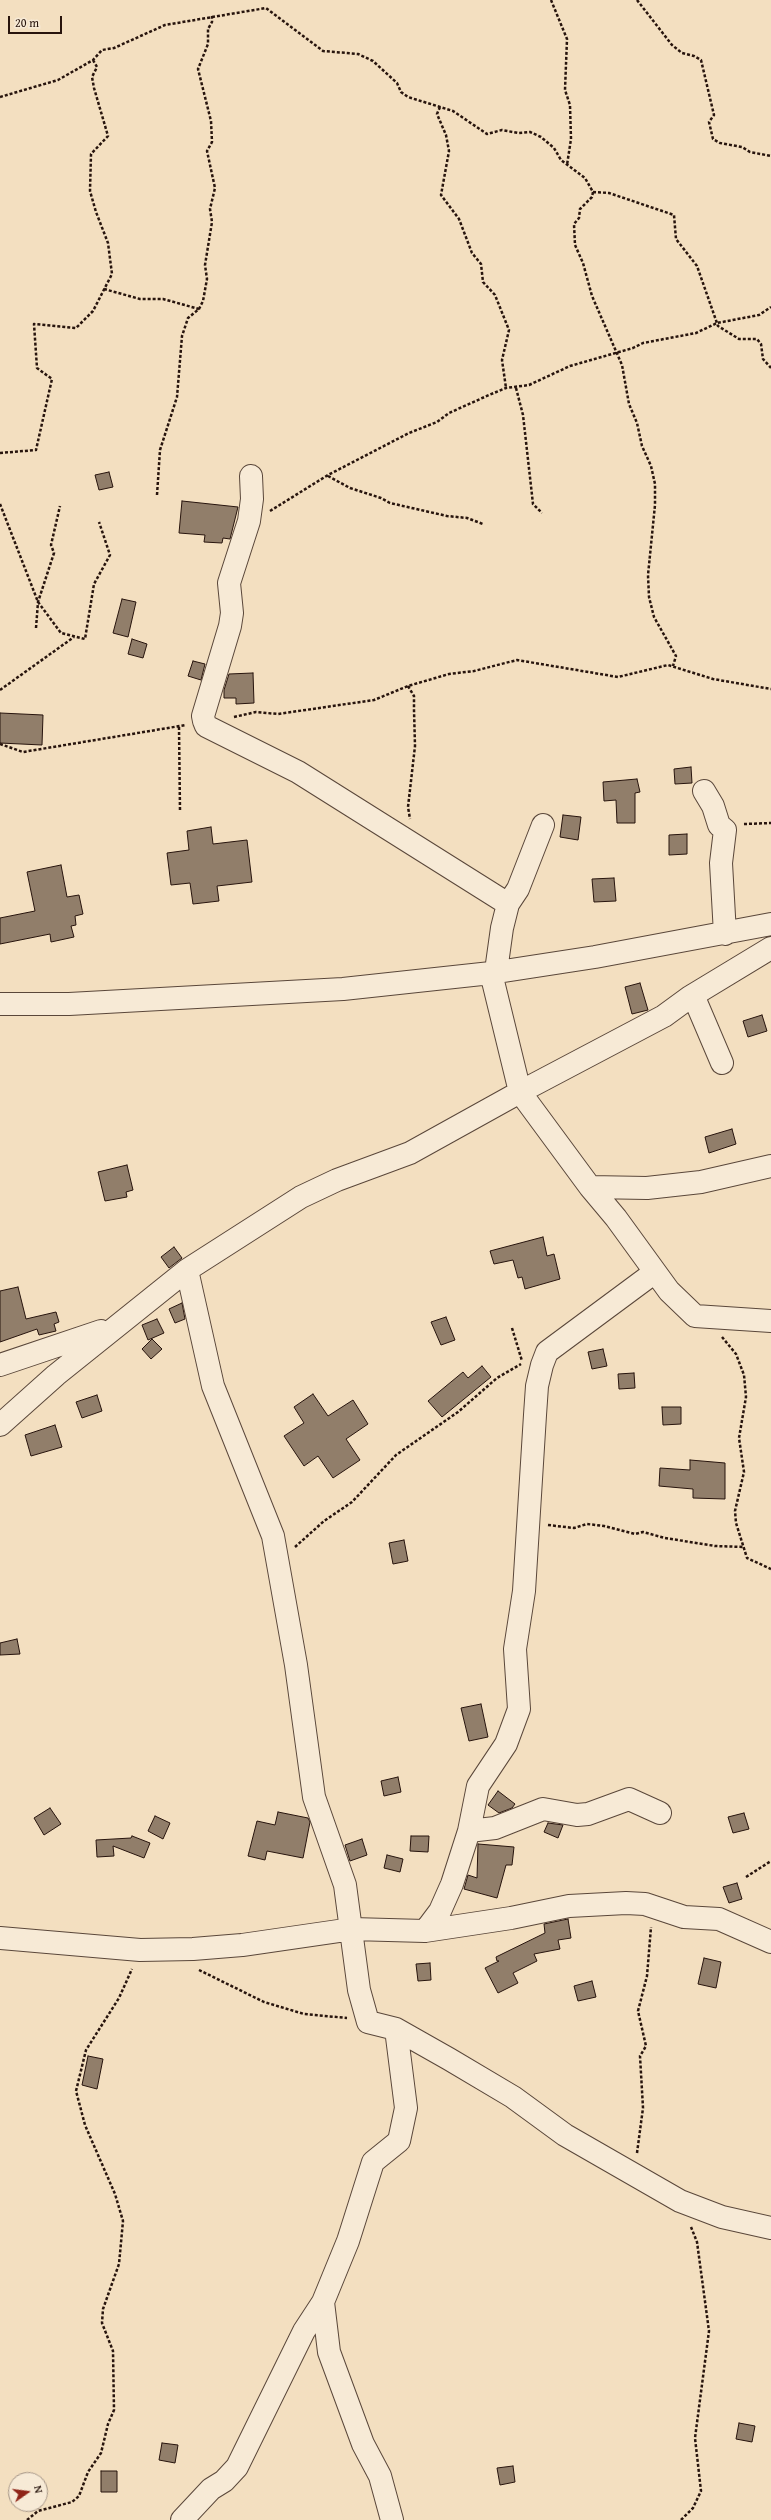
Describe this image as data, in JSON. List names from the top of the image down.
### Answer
{
  "scale_bar": "20 m",
  "north": "right"
}
